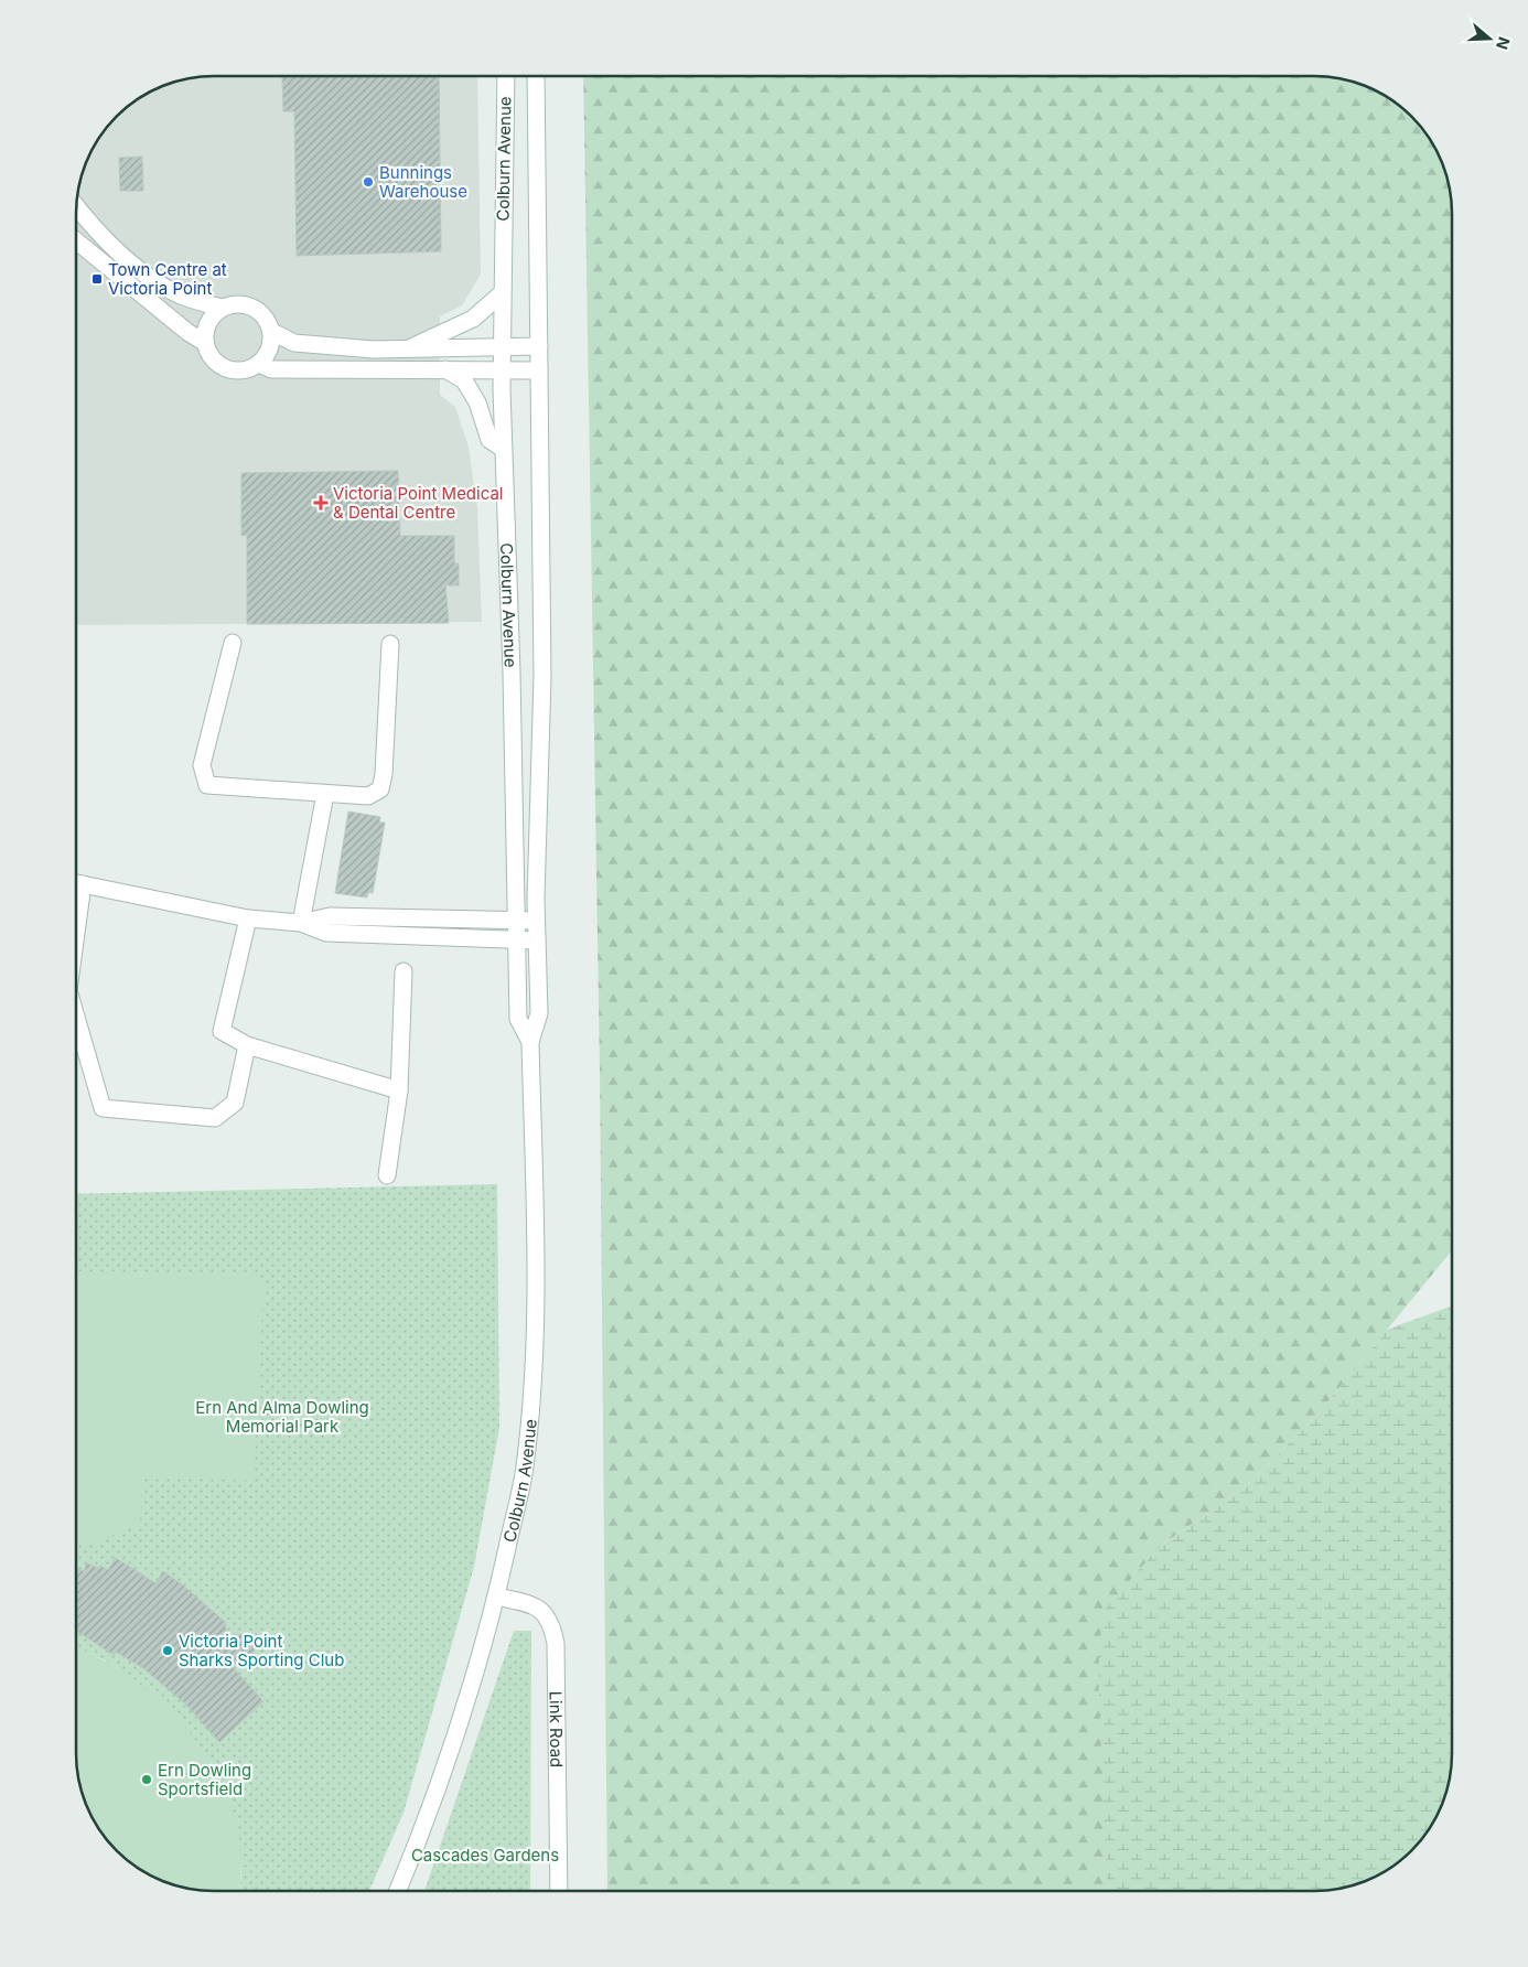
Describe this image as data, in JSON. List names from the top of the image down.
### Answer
{
  "streets": {
    "street": ["Colburn Avenue", "Link Road"]
  },
  "crossings": [
    ["Colburn Avenue", "Link Road"]
  ],
  "parks": ["Ern And Alma Dowling Memorial Park", "Cascades Gardens"],
  "places": {
    "other": ["Bunnings Warehouse", "Victoria Point Sharks Sporting Club", "Ern Dowling Sportsfield"],
    "transit": ["Town Centre at Victoria Point"],
    "health": ["Victoria Point Medical & Dental Centre"]
  },
  "north": "right"
}
